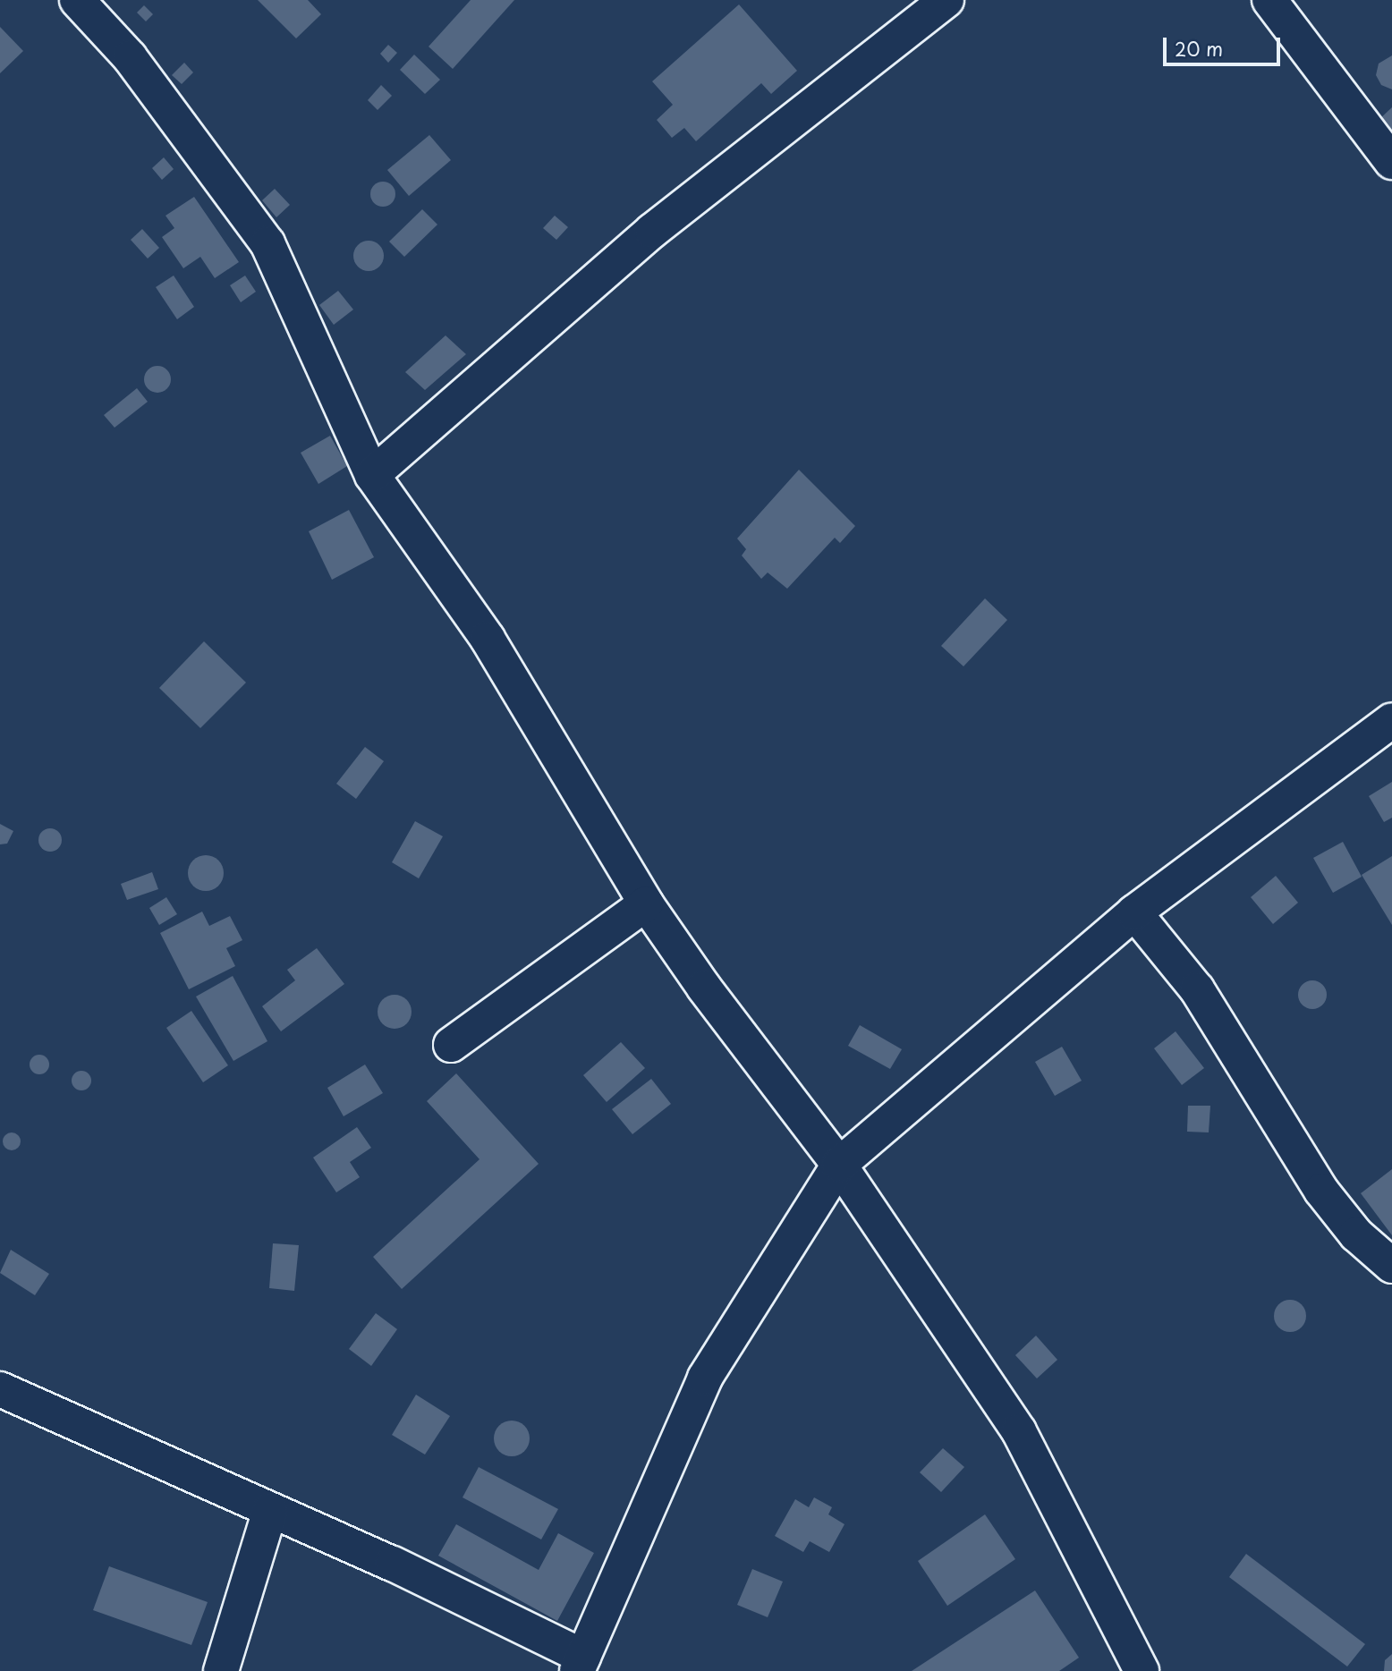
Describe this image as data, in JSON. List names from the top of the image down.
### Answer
{
  "scale_bar": "20 m"
}
